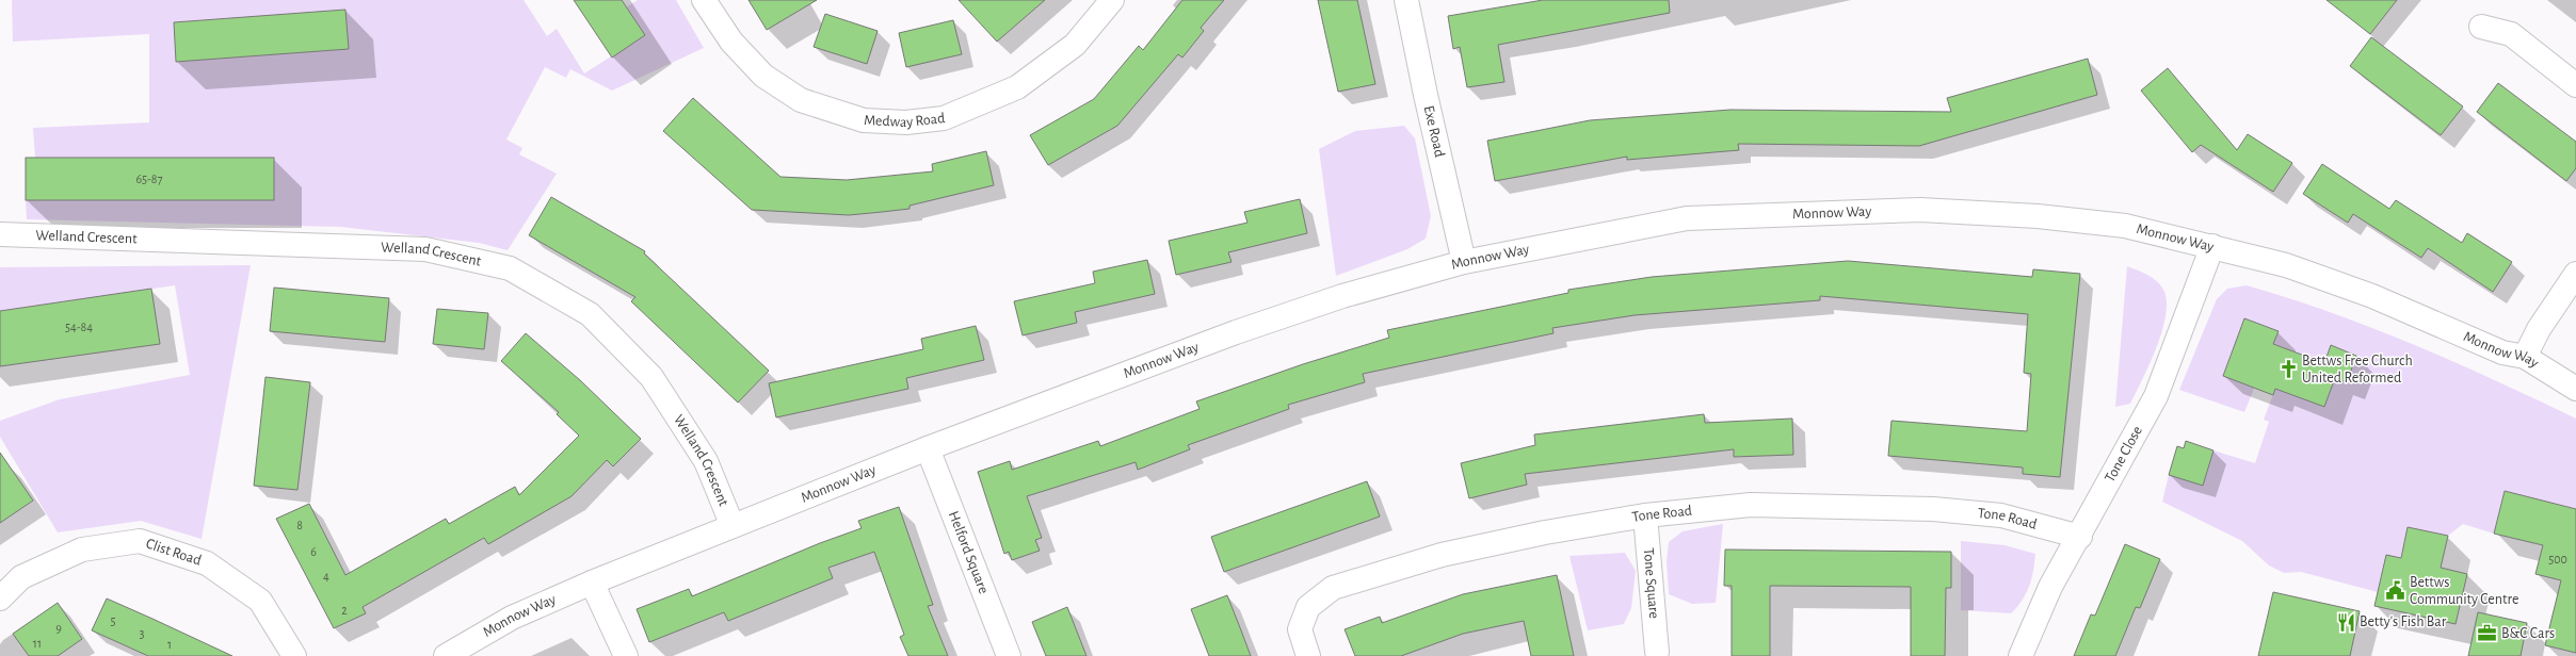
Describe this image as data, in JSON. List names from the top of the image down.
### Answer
{
  "streets": {
    "street": [
      "Medway Road",
      "Exe Road",
      "Monnow Way",
      "Welland Crescent",
      "Tone Close",
      "Tone Road",
      "Clist Road",
      "Helford Square",
      "Tone Square"
    ]
  },
  "crossings": [
    ["Exe Road", "Monnow Way"],
    ["Monnow Way", "Welland Crescent"],
    ["Monnow Way", "Tone Close"],
    ["Monnow Way", "Helford Square"],
    ["Tone Close", "Tone Road"],
    ["Tone Road", "Tone Square"]
  ],
  "places": {
    "church": ["Bettws Free Church United Reformed"],
    "public building": ["Bettws Community Centre"],
    "restaurant": ["Betty's Fish Bar"],
    "office": ["B&C Cars"]
  },
  "house_numbers": [
    "65-87",
    "54-84",
    "8",
    "6",
    "500",
    "4",
    "2",
    "5",
    "9",
    "3",
    "11",
    "1"
  ]
}
